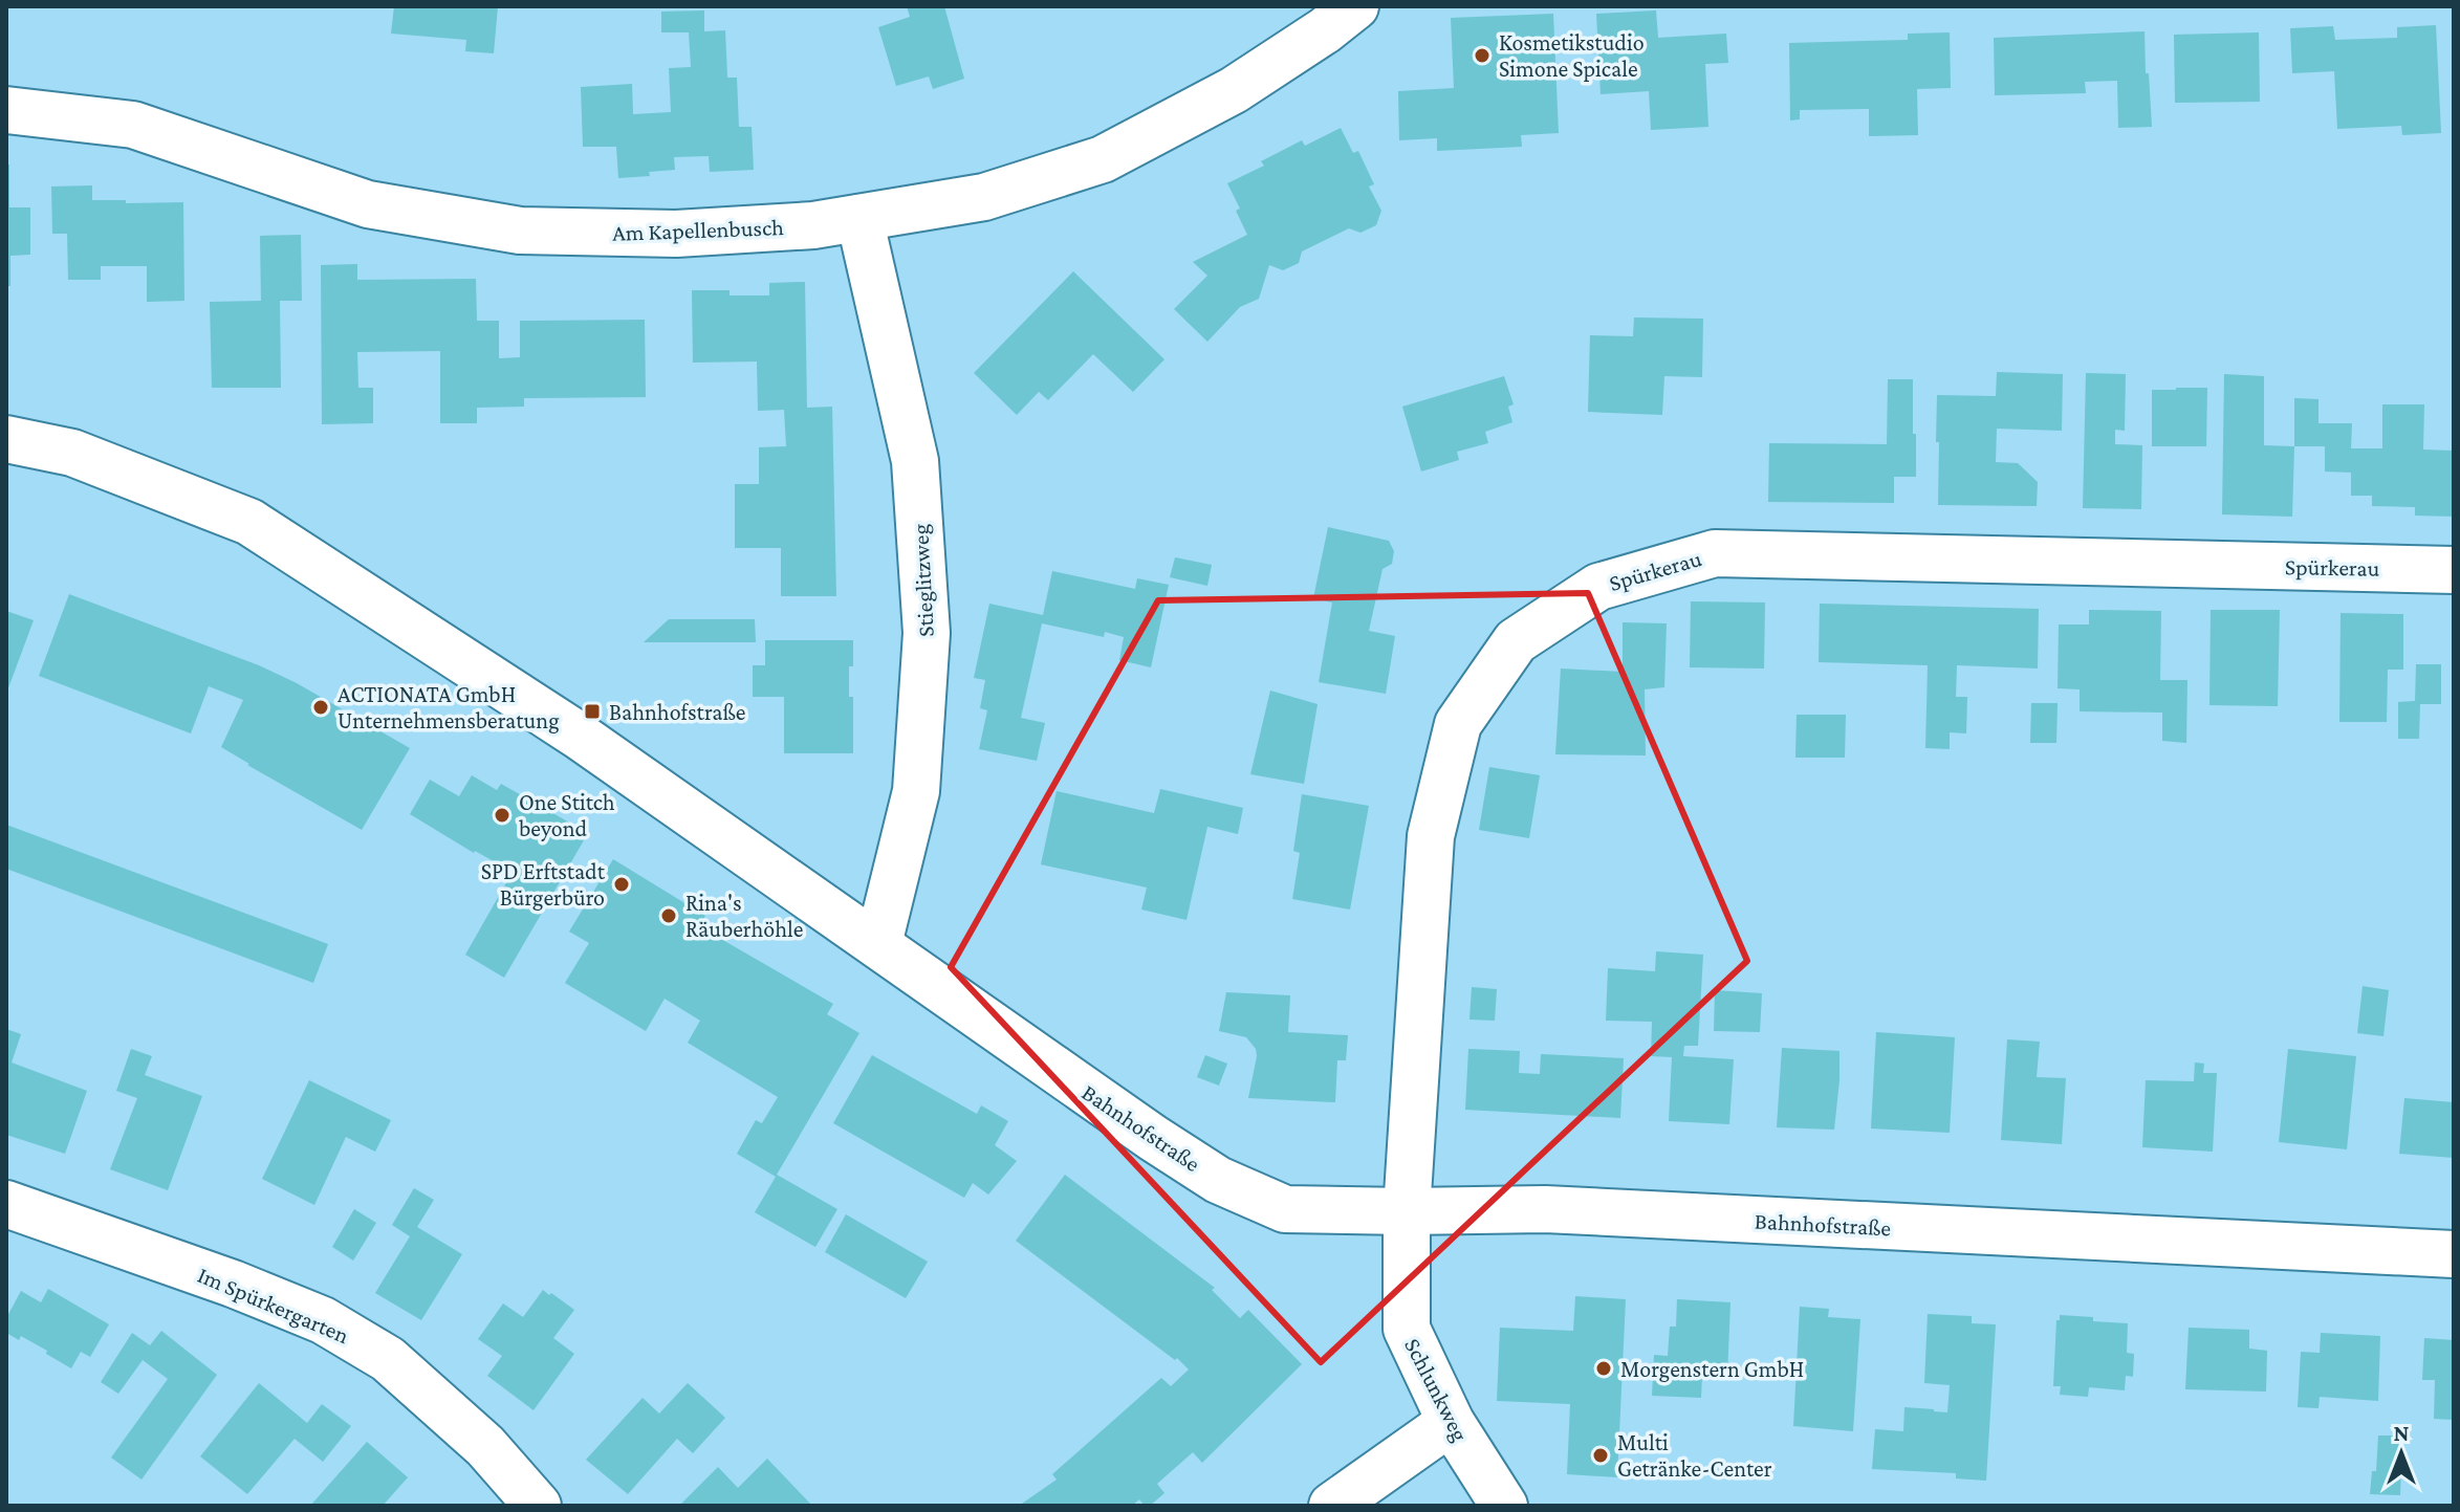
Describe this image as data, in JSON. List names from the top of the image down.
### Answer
{
  "streets": {
    "street": [
      "Am Kapellenbusch",
      "Spürkerau",
      "Stieglitzweg",
      "Bahnhofstraße",
      "Im Spürkergarten",
      "Schlunkweg"
    ]
  },
  "crossings": [
    ["Am Kapellenbusch", "Stieglitzweg"],
    ["Spürkerau", "Bahnhofstraße"],
    ["Spürkerau", "Schlunkweg"],
    ["Stieglitzweg", "Bahnhofstraße"],
    ["Bahnhofstraße", "Schlunkweg"]
  ],
  "places": {
    "other": [
      "Kosmetikstudio Simone Spicale",
      "ACTIONATA GmbH Unternehmensberatung",
      "One Stitch beyond",
      "SPD Erftstadt Bürgerbüro",
      "Rina's Räuberhöhle",
      "Morgenstern GmbH",
      "Multi Getränke-Center"
    ],
    "transit": ["Bahnhofstraße"]
  },
  "north": "top"
}
